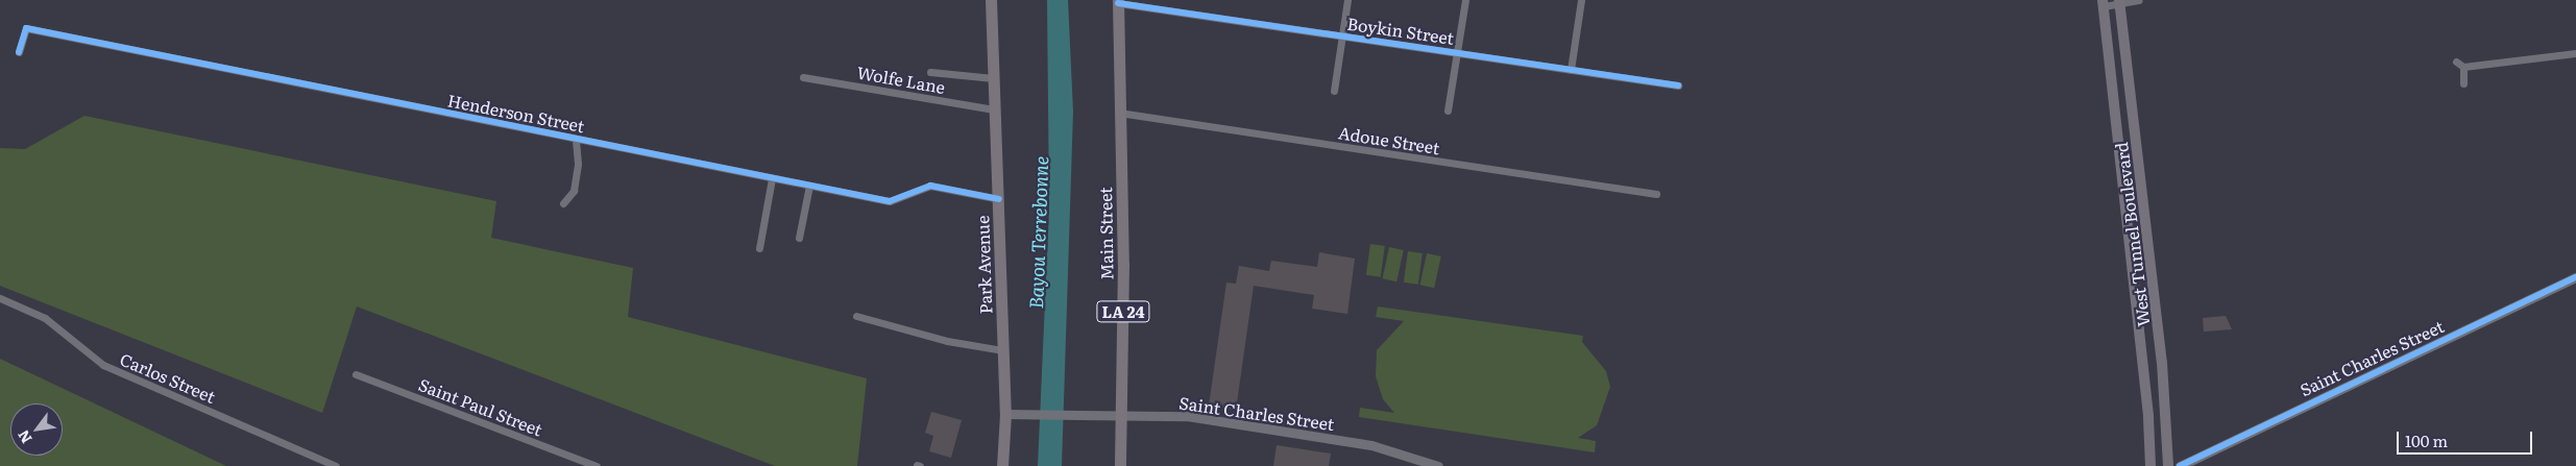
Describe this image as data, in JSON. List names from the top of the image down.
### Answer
{
  "streets": {
    "main road": [
      "Main Street",
      "West Tunnel Boulevard",
      "Park Avenue",
      "LA 24"
    ],
    "street": [
      "Boykin Street",
      "Wolfe Lane",
      "Henderson Street",
      "Adoue Street",
      "Saint Charles Street",
      "Carlos Street",
      "Saint Paul Street"
    ]
  },
  "crossings": [
    ["Boykin Street", "Main Street"],
    ["Wolfe Lane", "Park Avenue"],
    ["Henderson Street", "Park Avenue"],
    ["Adoue Street", "Main Street"],
    ["Main Street", "Saint Charles Street"],
    ["Park Avenue", "Saint Charles Street"]
  ],
  "water": ["Bayou Terrebonne"],
  "scale_bar": "100 m",
  "north": "bottom left"
}
